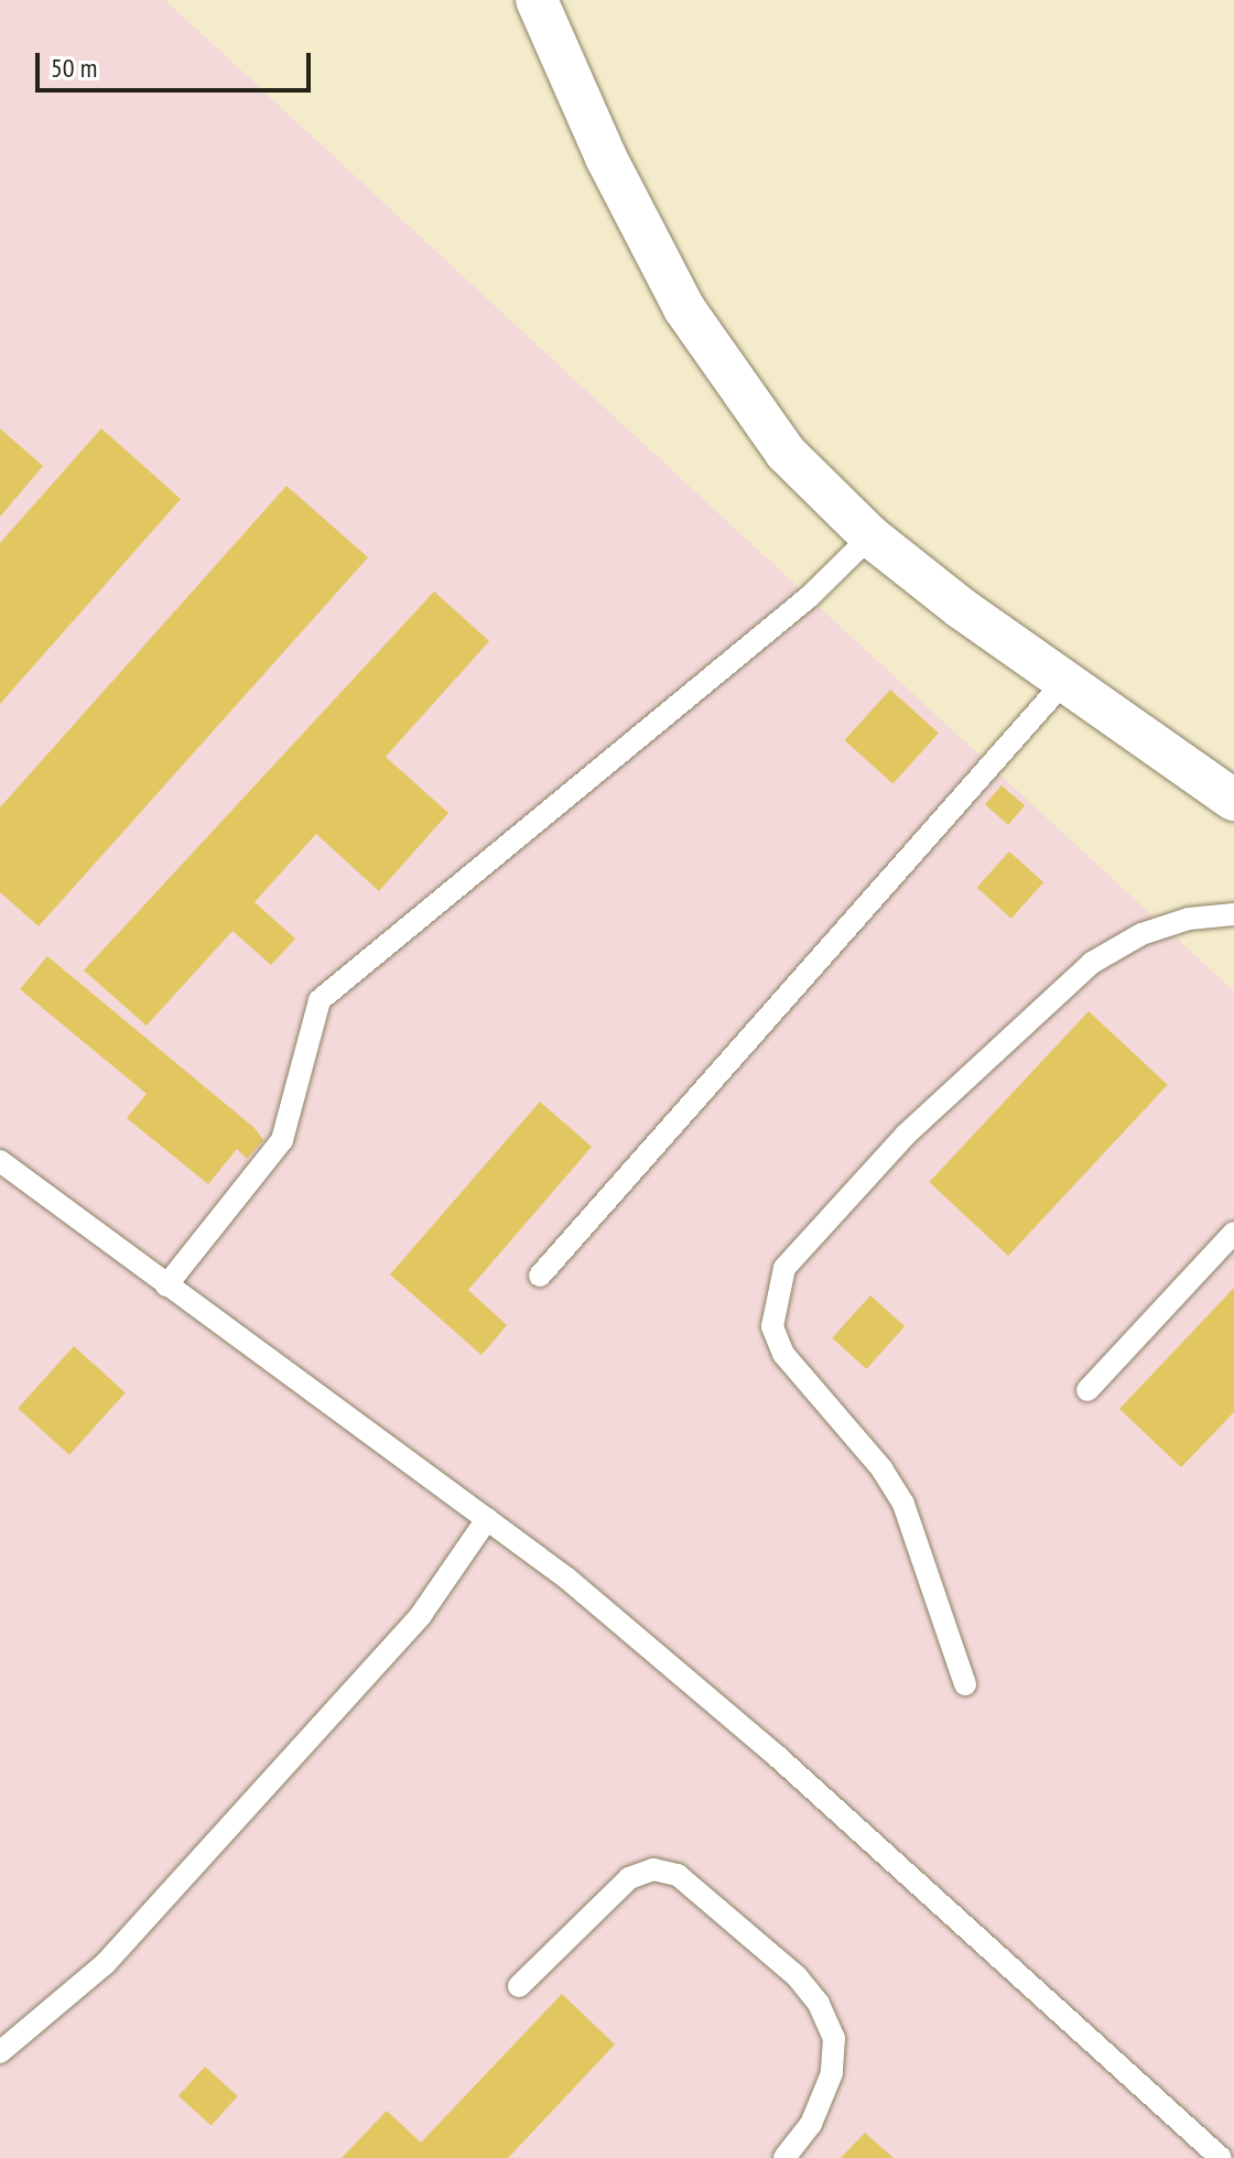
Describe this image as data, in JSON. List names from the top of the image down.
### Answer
{
  "scale_bar": "50 m"
}
